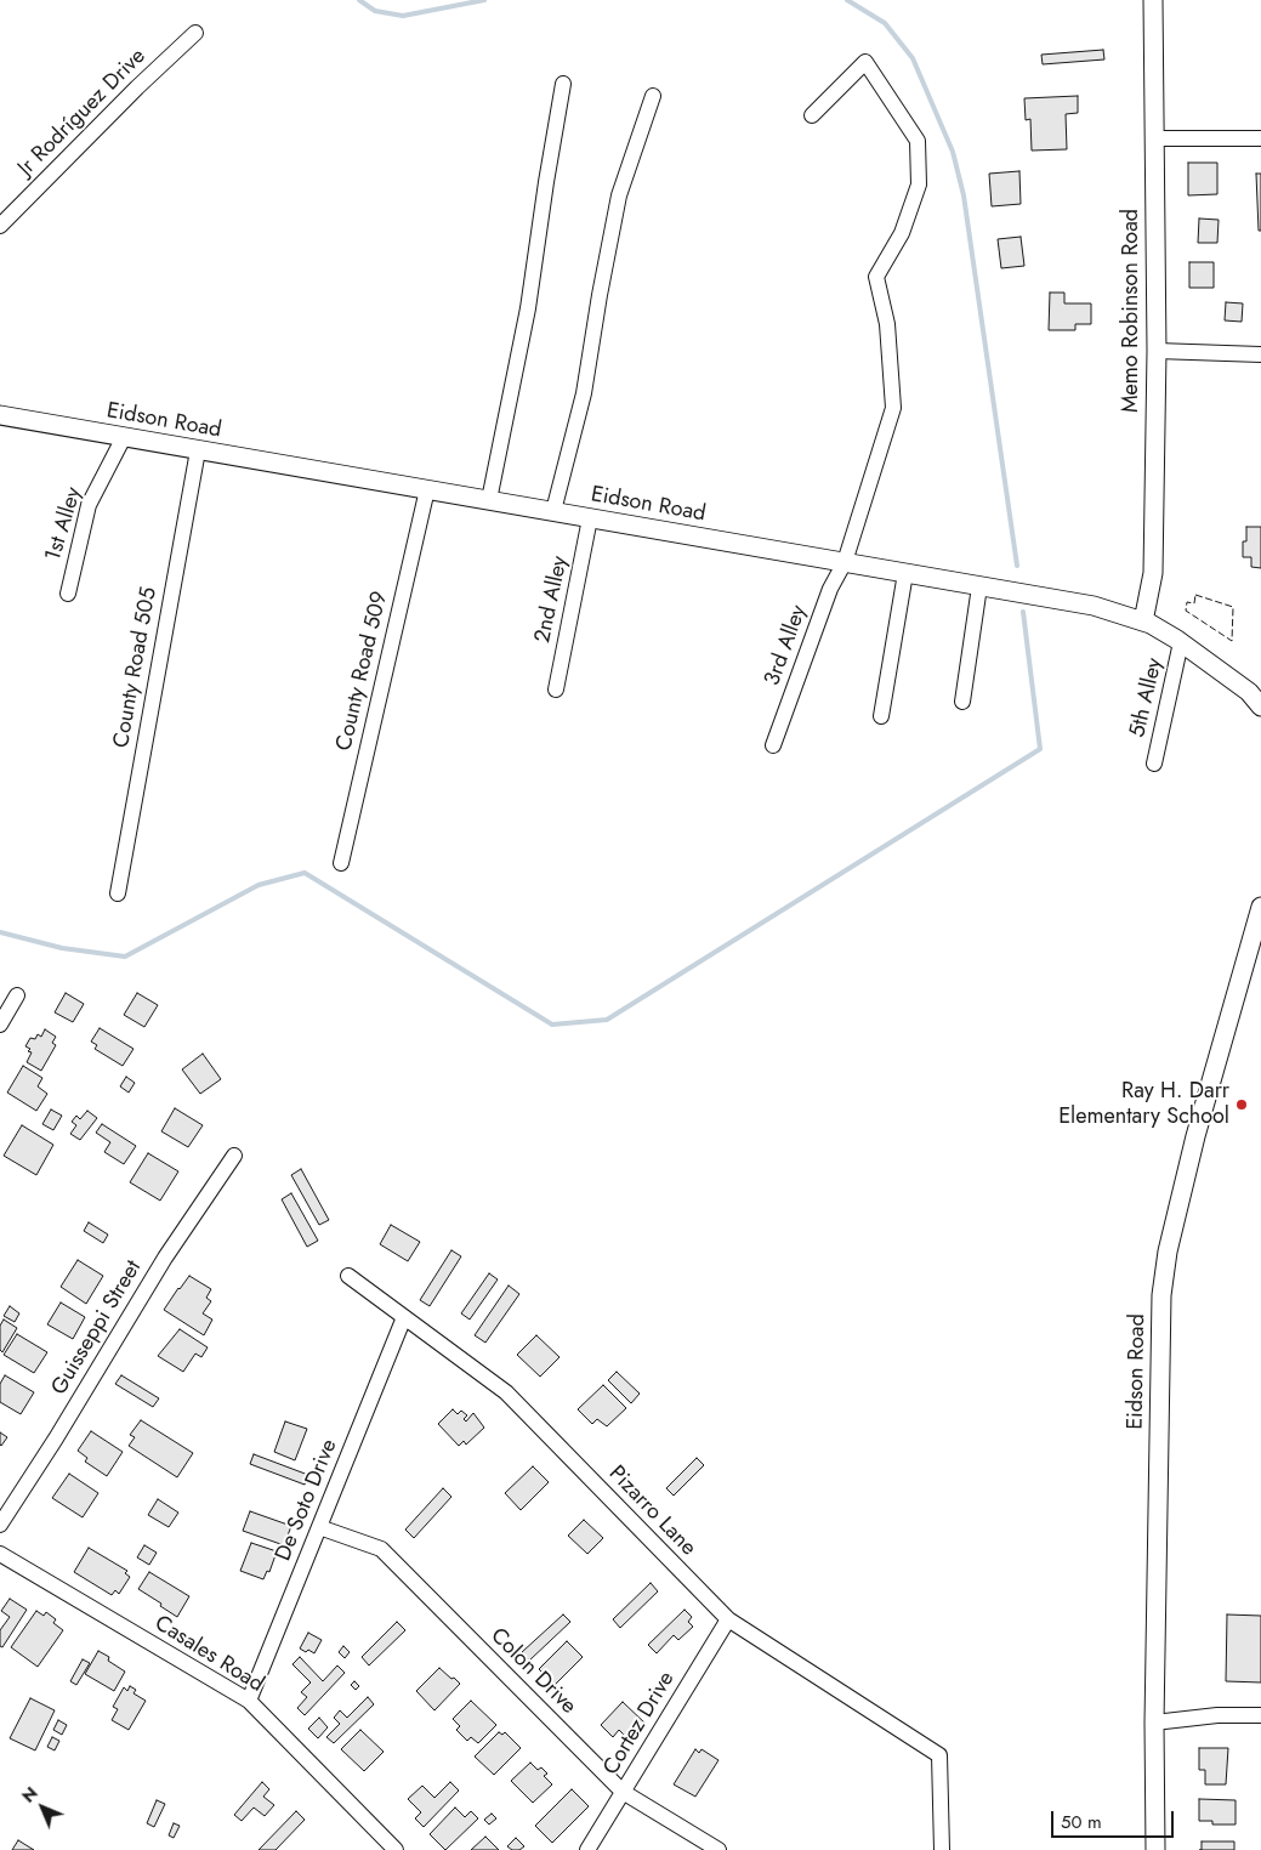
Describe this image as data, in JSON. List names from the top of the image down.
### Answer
{
  "streets": {
    "street": [
      "Jr Rodríguez Drive",
      "Memo Robinson Road",
      "Eidson Road",
      "1st Alley",
      "2nd Alley",
      "3rd Alley",
      "County Road 505",
      "County Road 509",
      "5th Alley",
      "Guisseppi Street",
      "De Soto Drive",
      "Pizarro Lane",
      "Casales Road",
      "Colon Drive",
      "Cortez Drive"
    ]
  },
  "crossings": [
    ["Memo Robinson Road", "Eidson Road"],
    ["Eidson Road", "1st Alley"],
    ["Eidson Road", "2nd Alley"],
    ["Eidson Road", "3rd Alley"],
    ["Eidson Road", "County Road 505"],
    ["Eidson Road", "County Road 509"],
    ["Eidson Road", "5th Alley"],
    ["De Soto Drive", "Pizarro Lane"],
    ["De Soto Drive", "Casales Road"],
    ["De Soto Drive", "Colon Drive"],
    ["Pizarro Lane", "Cortez Drive"],
    ["Colon Drive", "Cortez Drive"]
  ],
  "places": ["Ray H. Darr Elementary School"],
  "scale_bar": "50 m",
  "north": "top left"
}
